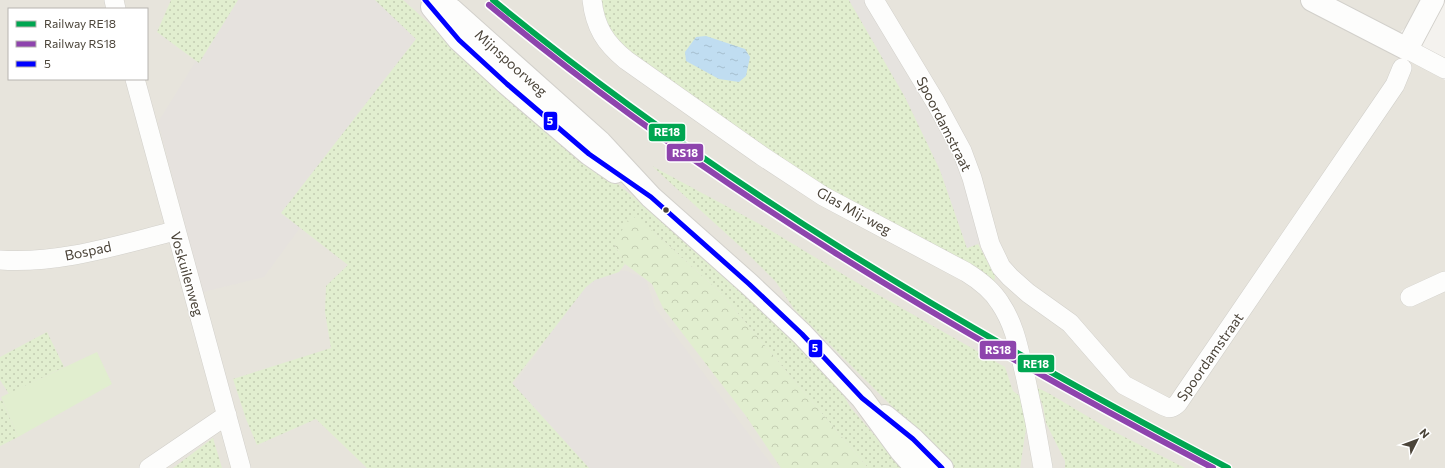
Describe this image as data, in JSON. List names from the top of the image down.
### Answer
{
  "streets": {
    "street": [
      "Mijnspoorweg",
      "Spoordamstraat",
      "Glas Mij-weg",
      "Bospad",
      "Voskuilenweg"
    ]
  },
  "crossings": [
    ["Bospad", "Voskuilenweg"]
  ],
  "lines": ["rail line RE18", "transit line 5", "rail line RS18"],
  "legend": ["Railway RE18", "Railway RS18", "5"],
  "north": "top right"
}
